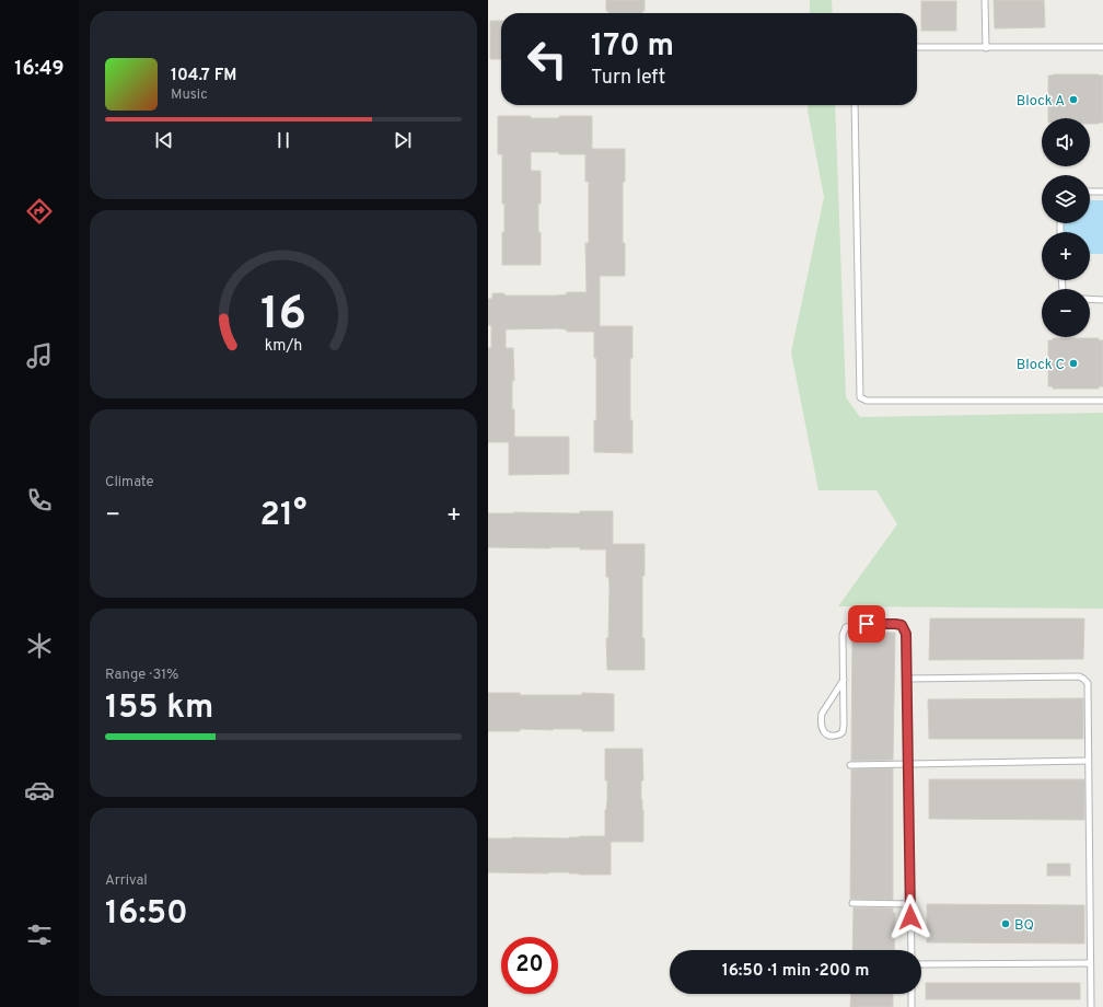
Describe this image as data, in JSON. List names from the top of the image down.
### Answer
{
  "places": ["Block A", "Block C", "BQ"],
  "page": {
    "tabs": "16:49",
    "turn": ["170 m", "Turn left"],
    "song": ["104.7 FM", "Music"],
    "map_buttons": ["+", "−"],
    "tile": [
      "Climate",
      ["Range · 31%", "155 km"],
      ["Arrival", "16:50"]
    ],
    "heat": ["−", "21°", "+"],
    "limit": "20",
    "trip": "16:50 · 1 min · 200 m",
    "gauge": ["16", "km/h"]
  }
}
